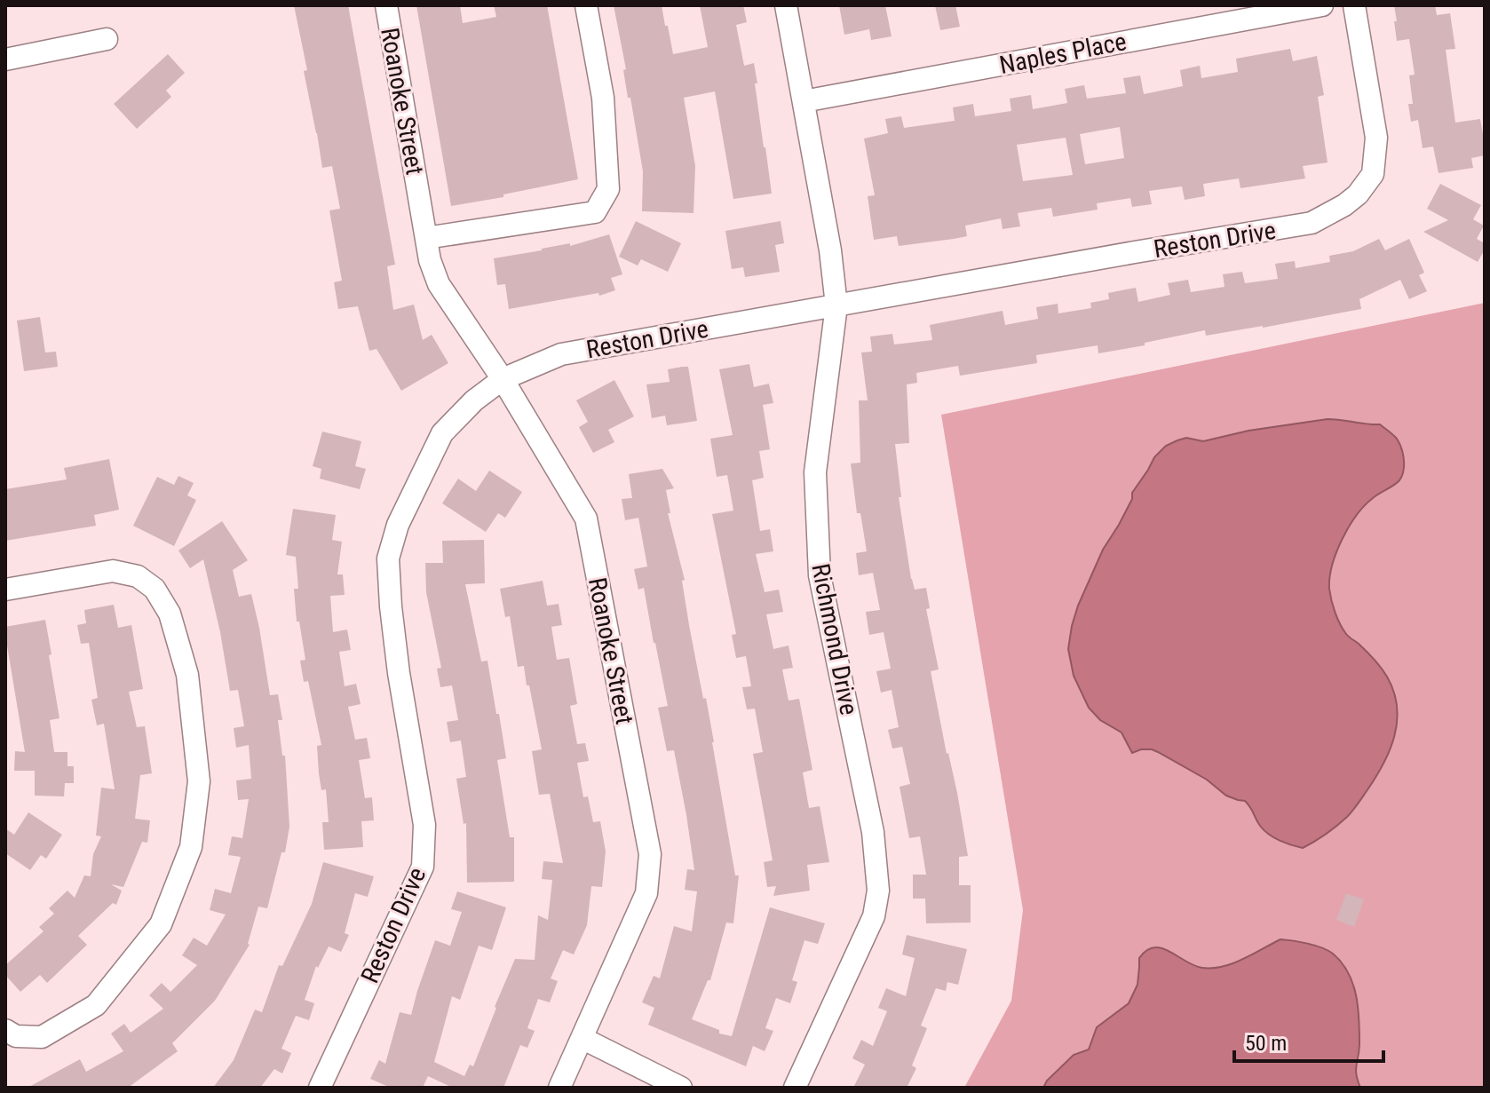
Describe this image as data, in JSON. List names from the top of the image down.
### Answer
{
  "streets": {
    "street": [
      "Naples Place",
      "Roanoke Street",
      "Reston Drive",
      "Richmond Drive"
    ]
  },
  "crossings": [
    ["Naples Place", "Richmond Drive"],
    ["Roanoke Street", "Reston Drive"],
    ["Reston Drive", "Richmond Drive"]
  ],
  "scale_bar": "50 m"
}
